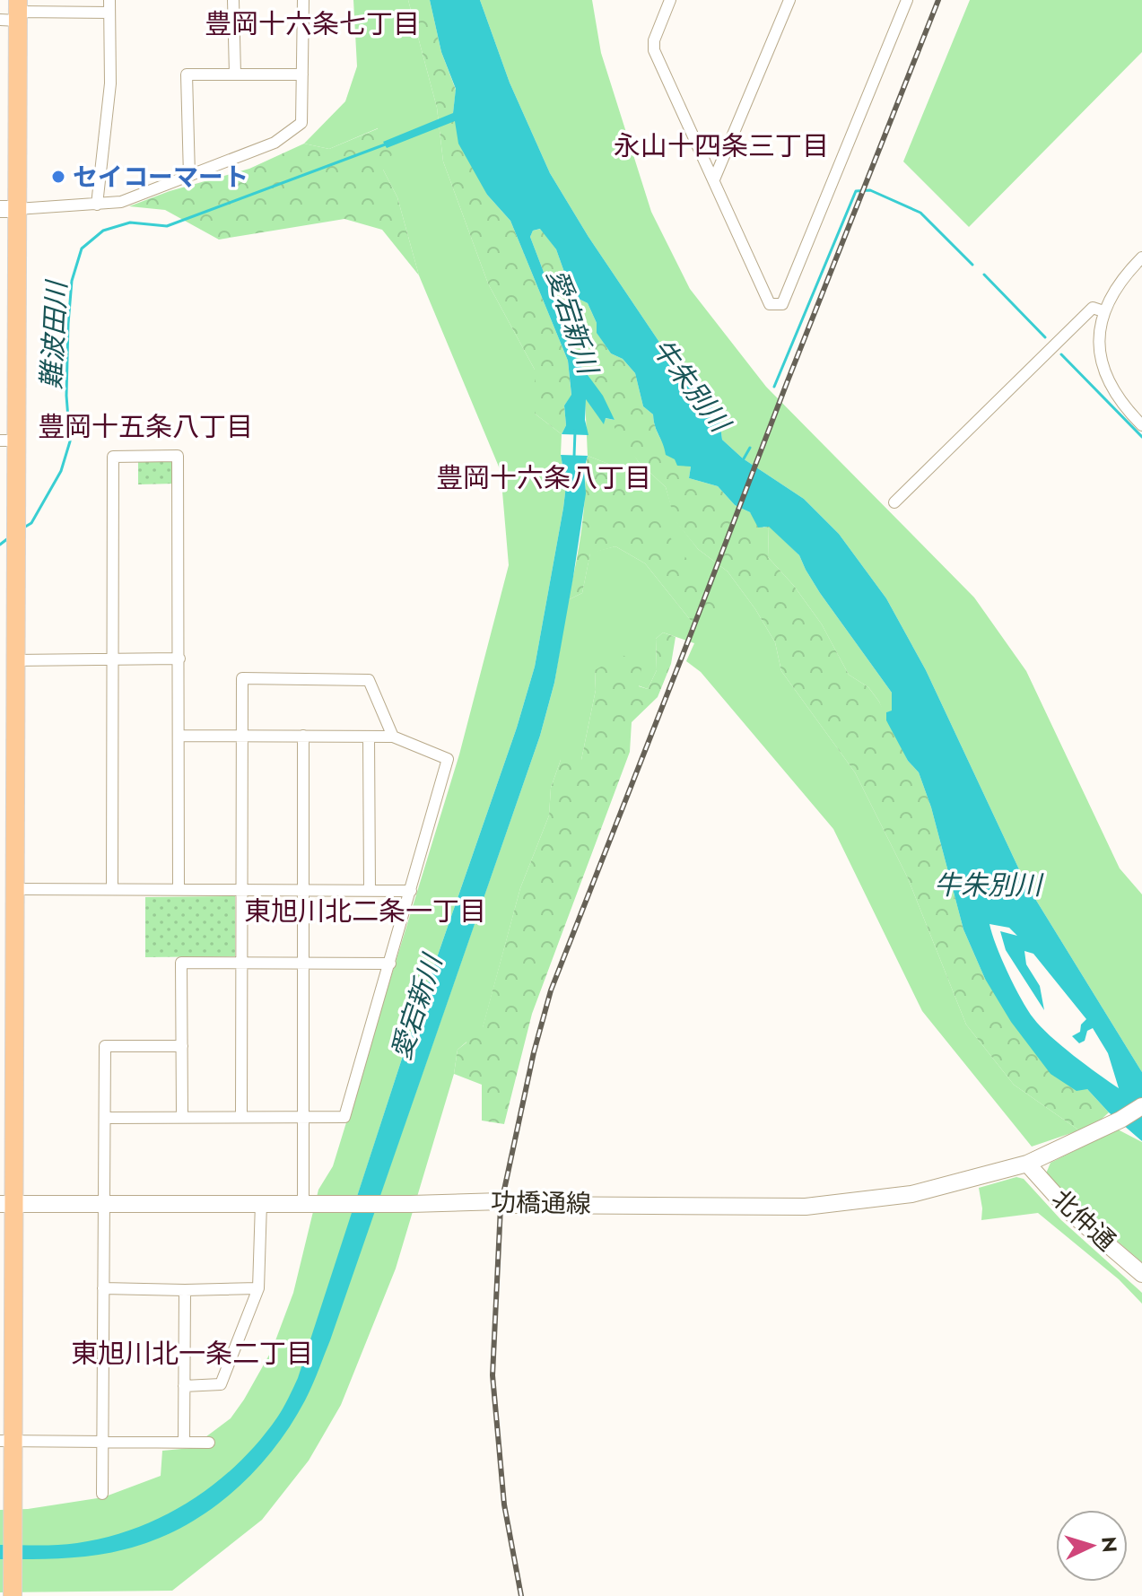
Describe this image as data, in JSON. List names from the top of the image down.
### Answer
{
  "streets": {
    "street": ["功橋通線", "北仲通"]
  },
  "crossings": [
    ["功橋通線", "北仲通"]
  ],
  "districts": [
    "豊岡十六条七丁目",
    "永山十四条三丁目",
    "豊岡十五条八丁目",
    "豊岡十六条八丁目",
    "東旭川北二条一丁目",
    "東旭川北一条二丁目"
  ],
  "water": ["愛宕新川", "難波田川", "牛朱別川"],
  "places": ["セイコーマート"],
  "north": "right"
}
